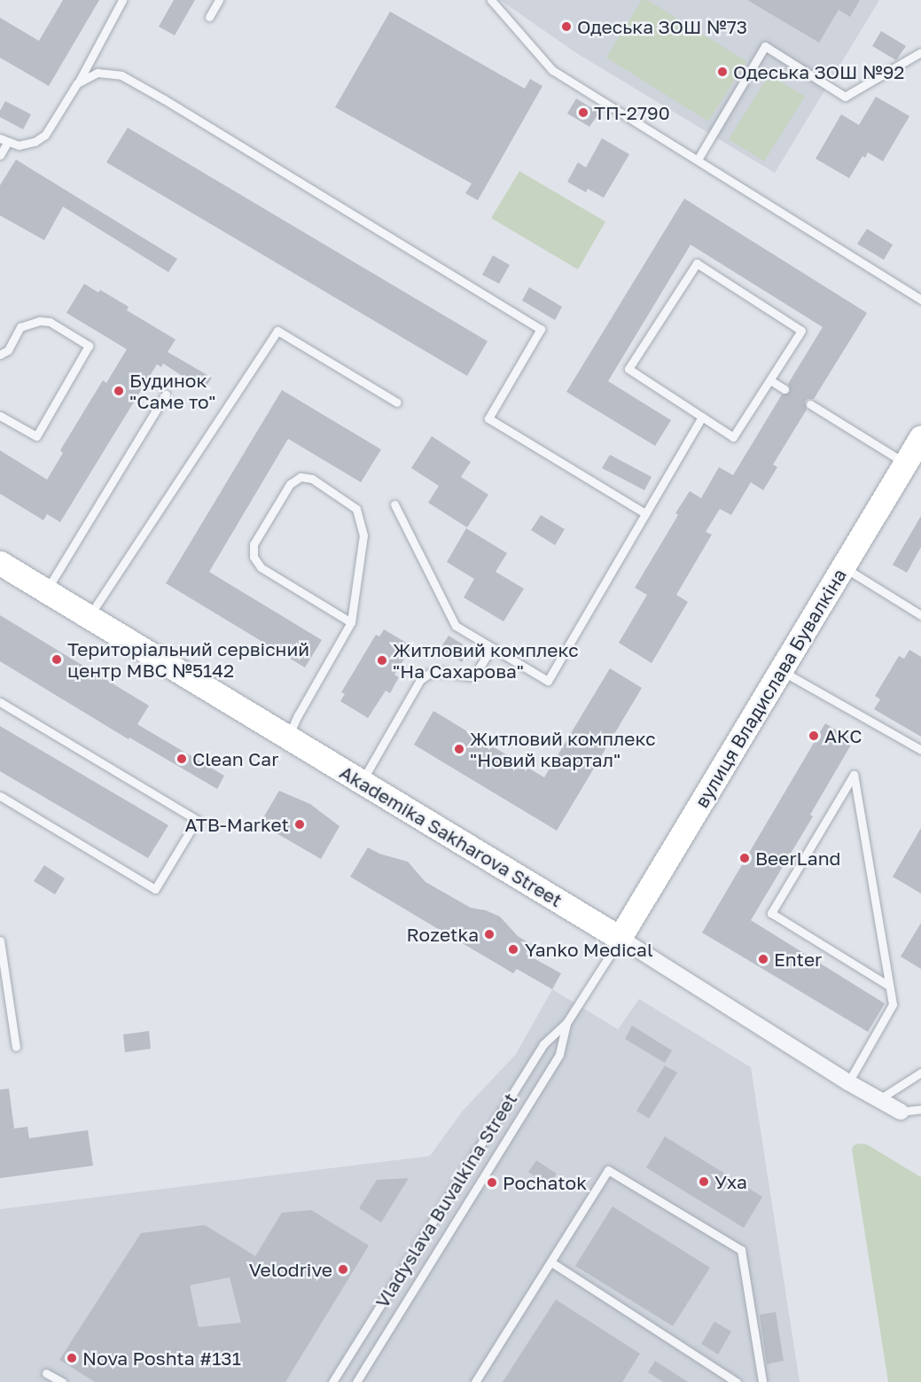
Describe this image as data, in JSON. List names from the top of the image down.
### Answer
{
  "streets": {
    "street": ["вулиця Владислава Бувалкіна", "Akademika Sakharova Street"],
    "lane": ["Vladyslava Buvalkina Street"]
  },
  "crossings": [
    ["вулиця Владислава Бувалкіна", "Akademika Sakharova Street"],
    ["вулиця Владислава Бувалкіна", "Vladyslava Buvalkina Street"],
    ["Akademika Sakharova Street", "Vladyslava Buvalkina Street"]
  ],
  "places": [
    "Одеська ЗОШ №73",
    "Одеська ЗОШ №92",
    "ТП-2790",
    "Будинок \"Саме то\"",
    "Територіальний сервісний центр МВС №5142",
    "Житловий комплекс \"На Сахарова\"",
    "АКС",
    "Житловий комплекс \"Новий квартал\"",
    "Clean Car",
    "ATB-Market",
    "BeerLand",
    "Rozetka",
    "Yanko Medical",
    "Enter",
    "Уха",
    "Pochatok",
    "Velodrive",
    "Nova Poshta #131"
  ]
}
